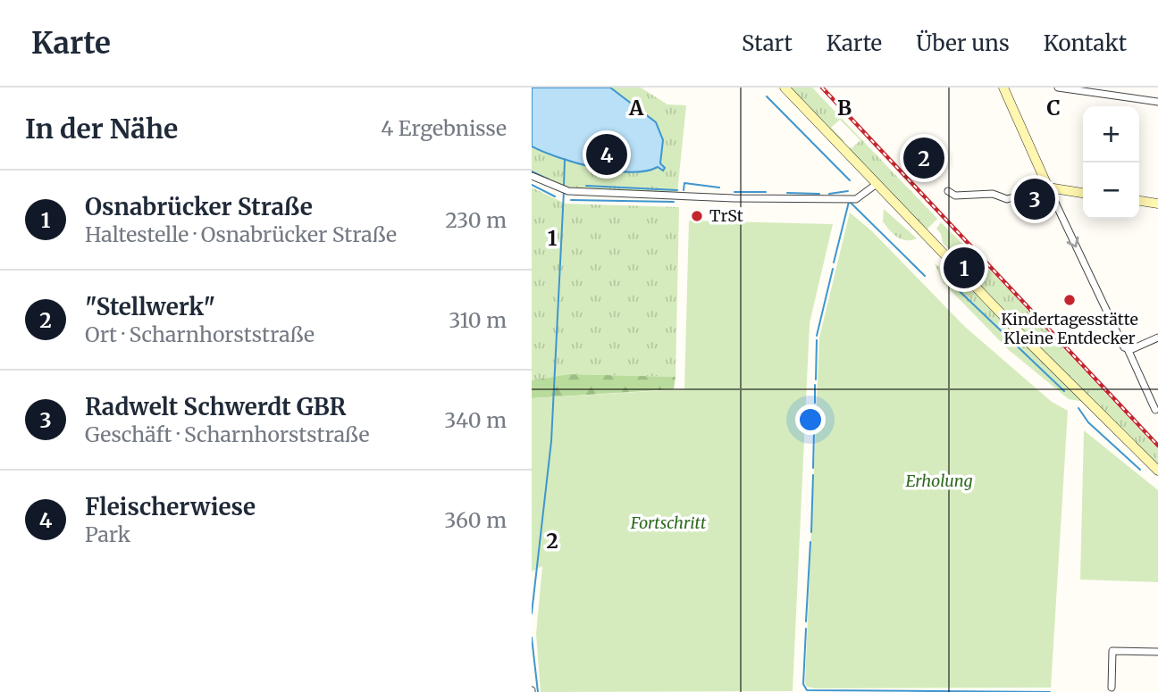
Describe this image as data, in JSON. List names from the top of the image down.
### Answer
{
  "parks": ["Erholung", "Fortschritt"],
  "places": ["TrSt", "Kindertagesstätte Kleine Entdecker"],
  "page": {
    "header": "Karte",
    "nav": [
      "Start",
      "Karte",
      "Über uns",
      "Kontakt"
    ],
    "heading": ["In der Nähe", "4 Ergebnisse"],
    "map_buttons": ["+", "−"],
    "pins": [
      "4",
      "2",
      "3",
      "1"
    ],
    "list": [
      {
        "mark": "1",
        "name": "Osnabrücker Straße",
        "note": "Haltestelle · Osnabrücker Straße",
        "value": "230 m"
      },
      {
        "mark": "2",
        "name": "\"Stellwerk\"",
        "note": "Ort · Scharnhorststraße",
        "value": "310 m"
      },
      {
        "mark": "3",
        "name": "Radwelt Schwerdt GBR",
        "note": "Geschäft · Scharnhorststraße",
        "value": "340 m"
      },
      {
        "mark": "4",
        "name": "Fleischerwiese",
        "note": "Park",
        "value": "360 m"
      }
    ]
  },
  "grid": {
    "columns": ["A", "B", "C"],
    "rows": ["1", "2"]
  }
}
